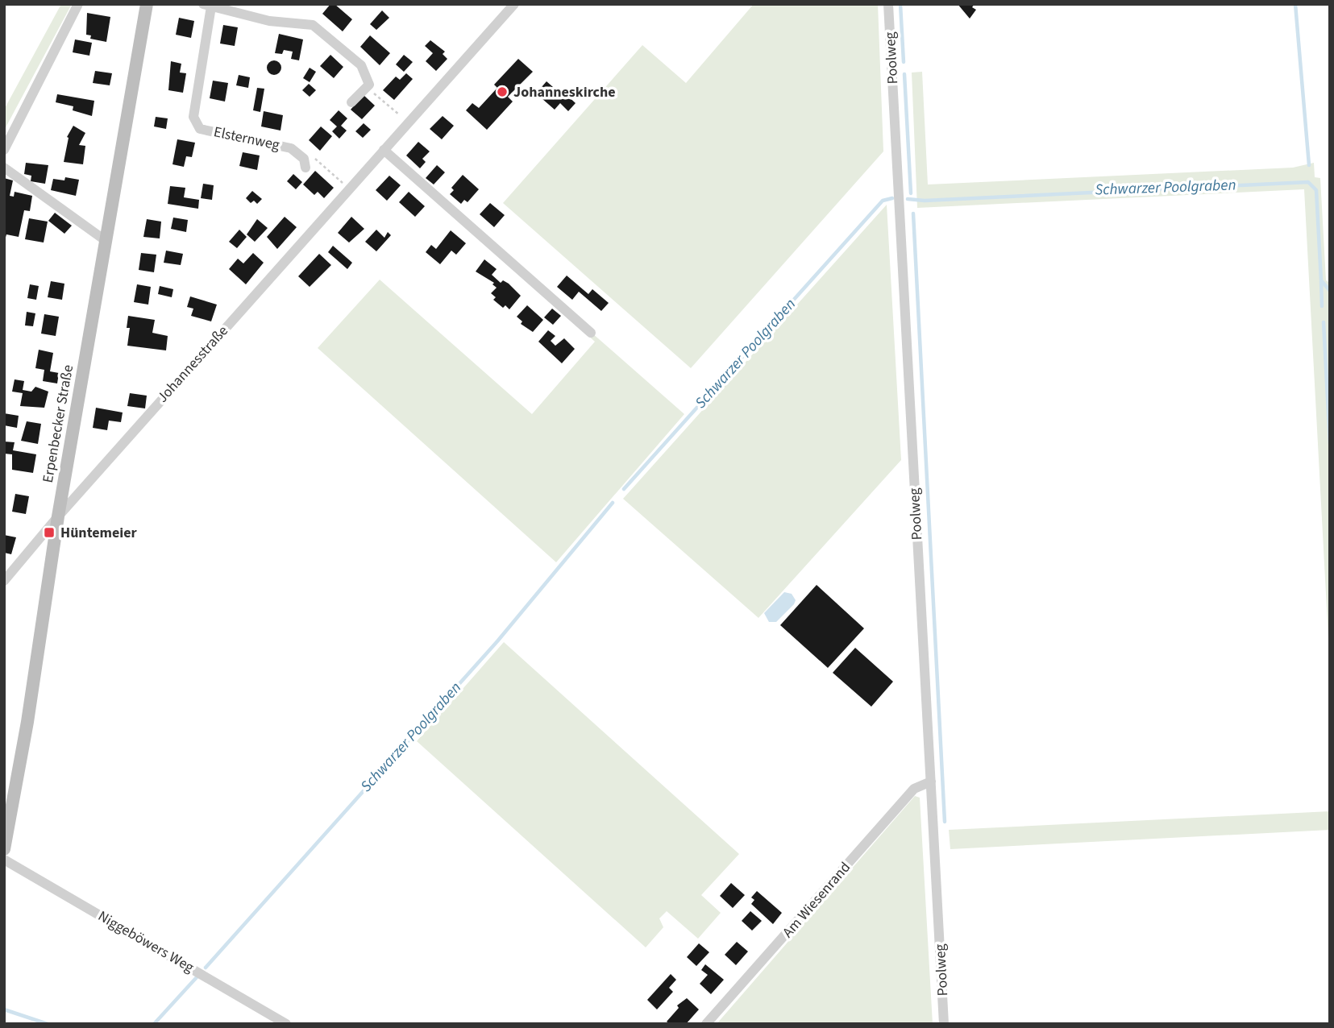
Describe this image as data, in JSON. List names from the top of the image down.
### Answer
{
  "streets": {
    "main road": ["Erpenbecker Straße"],
    "street": [
      "Poolweg",
      "Elsternweg",
      "Johannesstraße",
      "Am Wiesenrand",
      "Niggeböwers Weg"
    ]
  },
  "crossings": [
    ["Poolweg", "Am Wiesenrand"],
    ["Johannesstraße", "Erpenbecker Straße"]
  ],
  "water": ["Schwarzer Poolgraben"],
  "places": {
    "other": ["Johanneskirche"],
    "transit": ["Hüntemeier"]
  }
}
